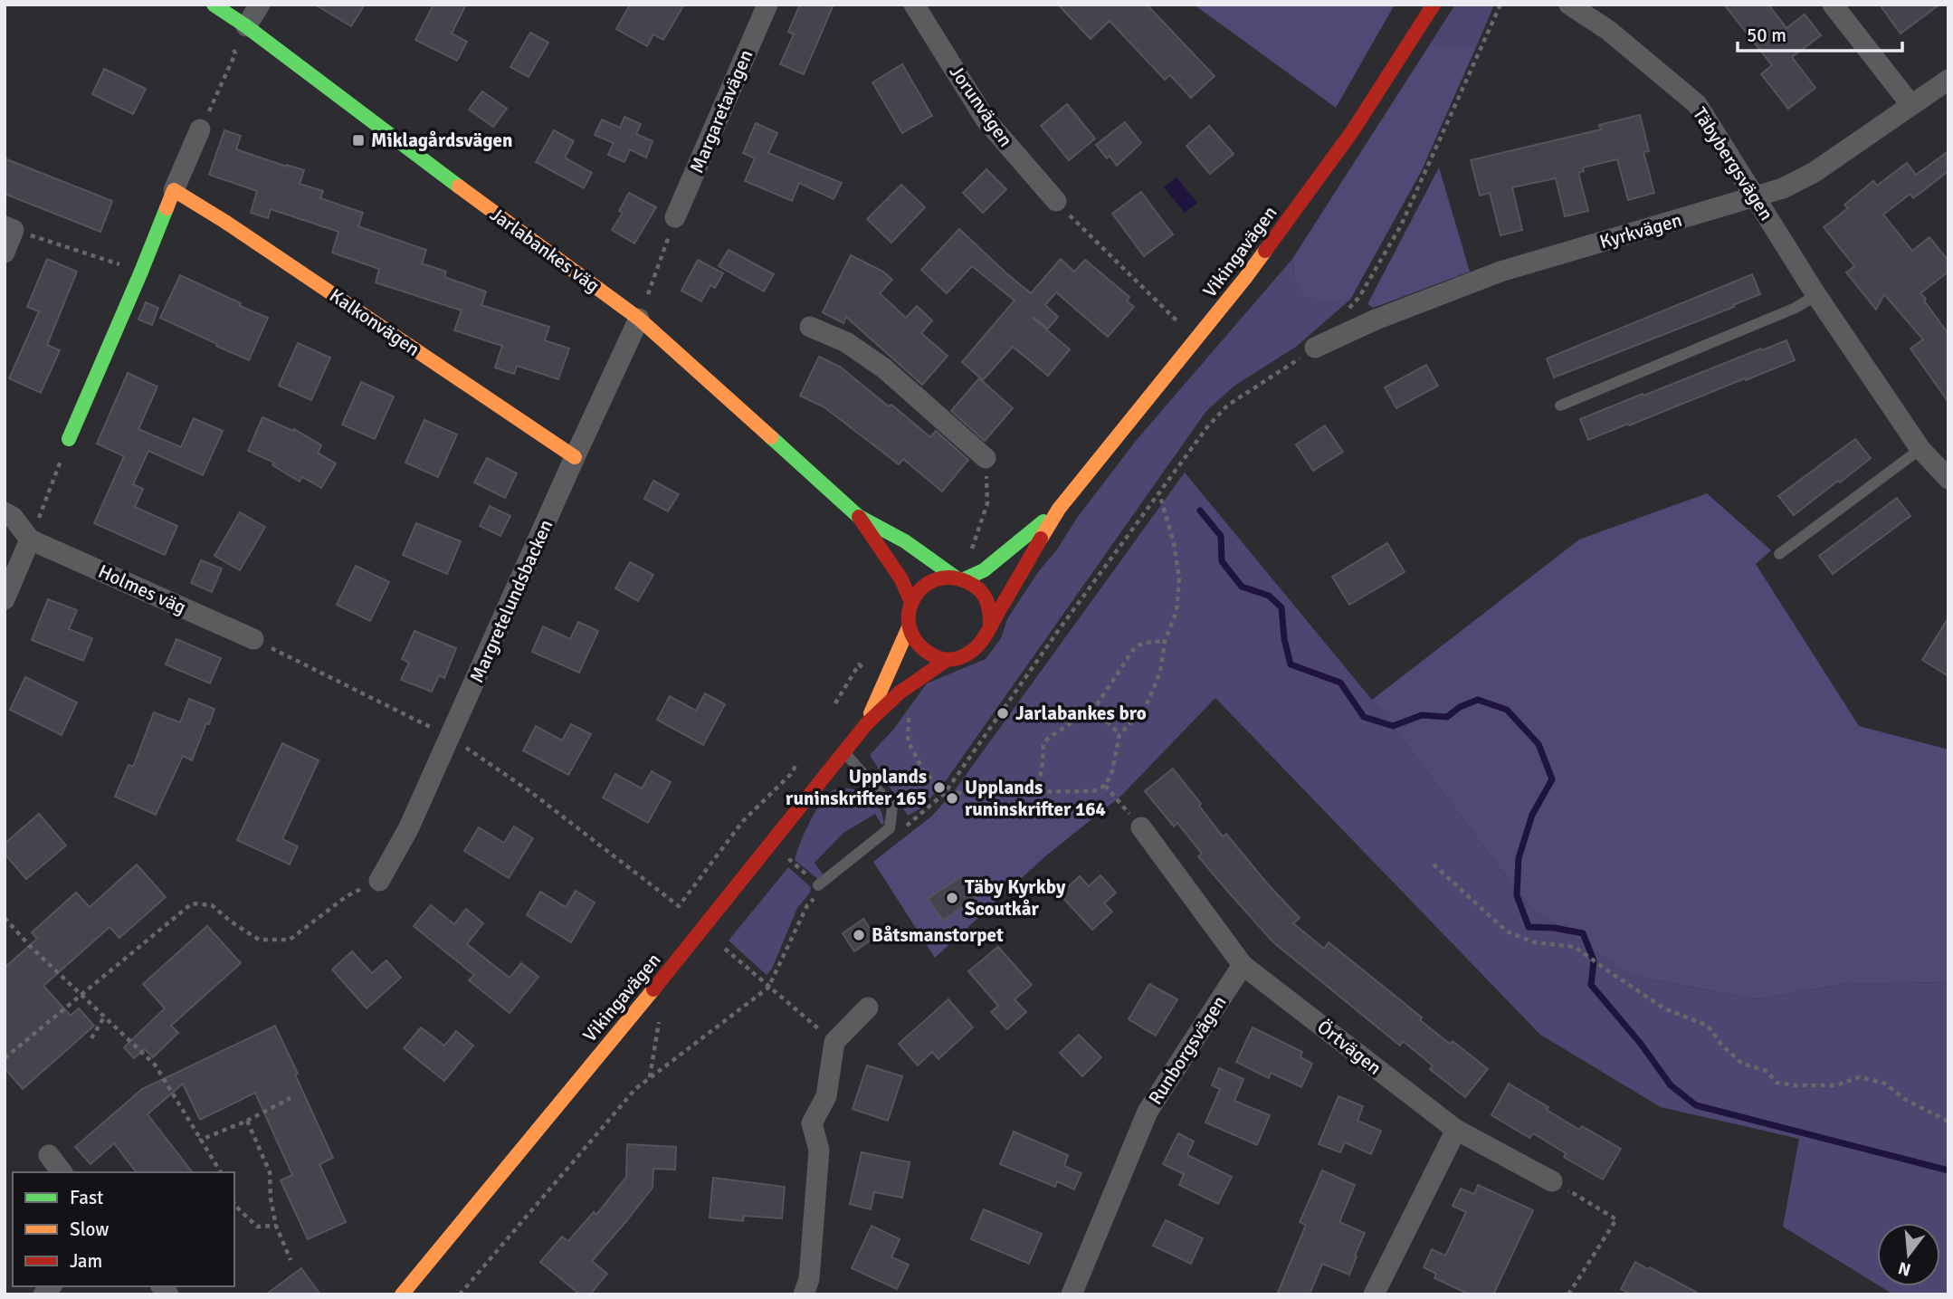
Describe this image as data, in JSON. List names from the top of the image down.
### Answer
{
  "streets": {
    "main road": ["Jarlabankes väg", "Vikingavägen", "Kalkonvägen"],
    "street": [
      "Jorunvägen",
      "Margaretavägen",
      "Täbybergsvägen",
      "Kyrkvägen",
      "Holmes väg",
      "Margretelundsbacken",
      "Örtvägen",
      "Runborgsvägen"
    ]
  },
  "crossings": [
    ["Täbybergsvägen", "Kyrkvägen"],
    ["Jarlabankes väg", "Vikingavägen"],
    ["Jarlabankes väg", "Margretelundsbacken"],
    ["Kalkonvägen", "Margretelundsbacken"],
    ["Örtvägen", "Runborgsvägen"]
  ],
  "places": {
    "transit": ["Miklagårdsvägen"],
    "other": [
      "Jarlabankes bro",
      "Upplands runinskrifter 165",
      "Upplands runinskrifter 164",
      "Täby Kyrkby Scoutkår",
      "Båtsmanstorpet"
    ]
  },
  "legend": ["Fast", "Slow", "Jam"],
  "scale_bar": "50 m",
  "north": "bottom"
}
